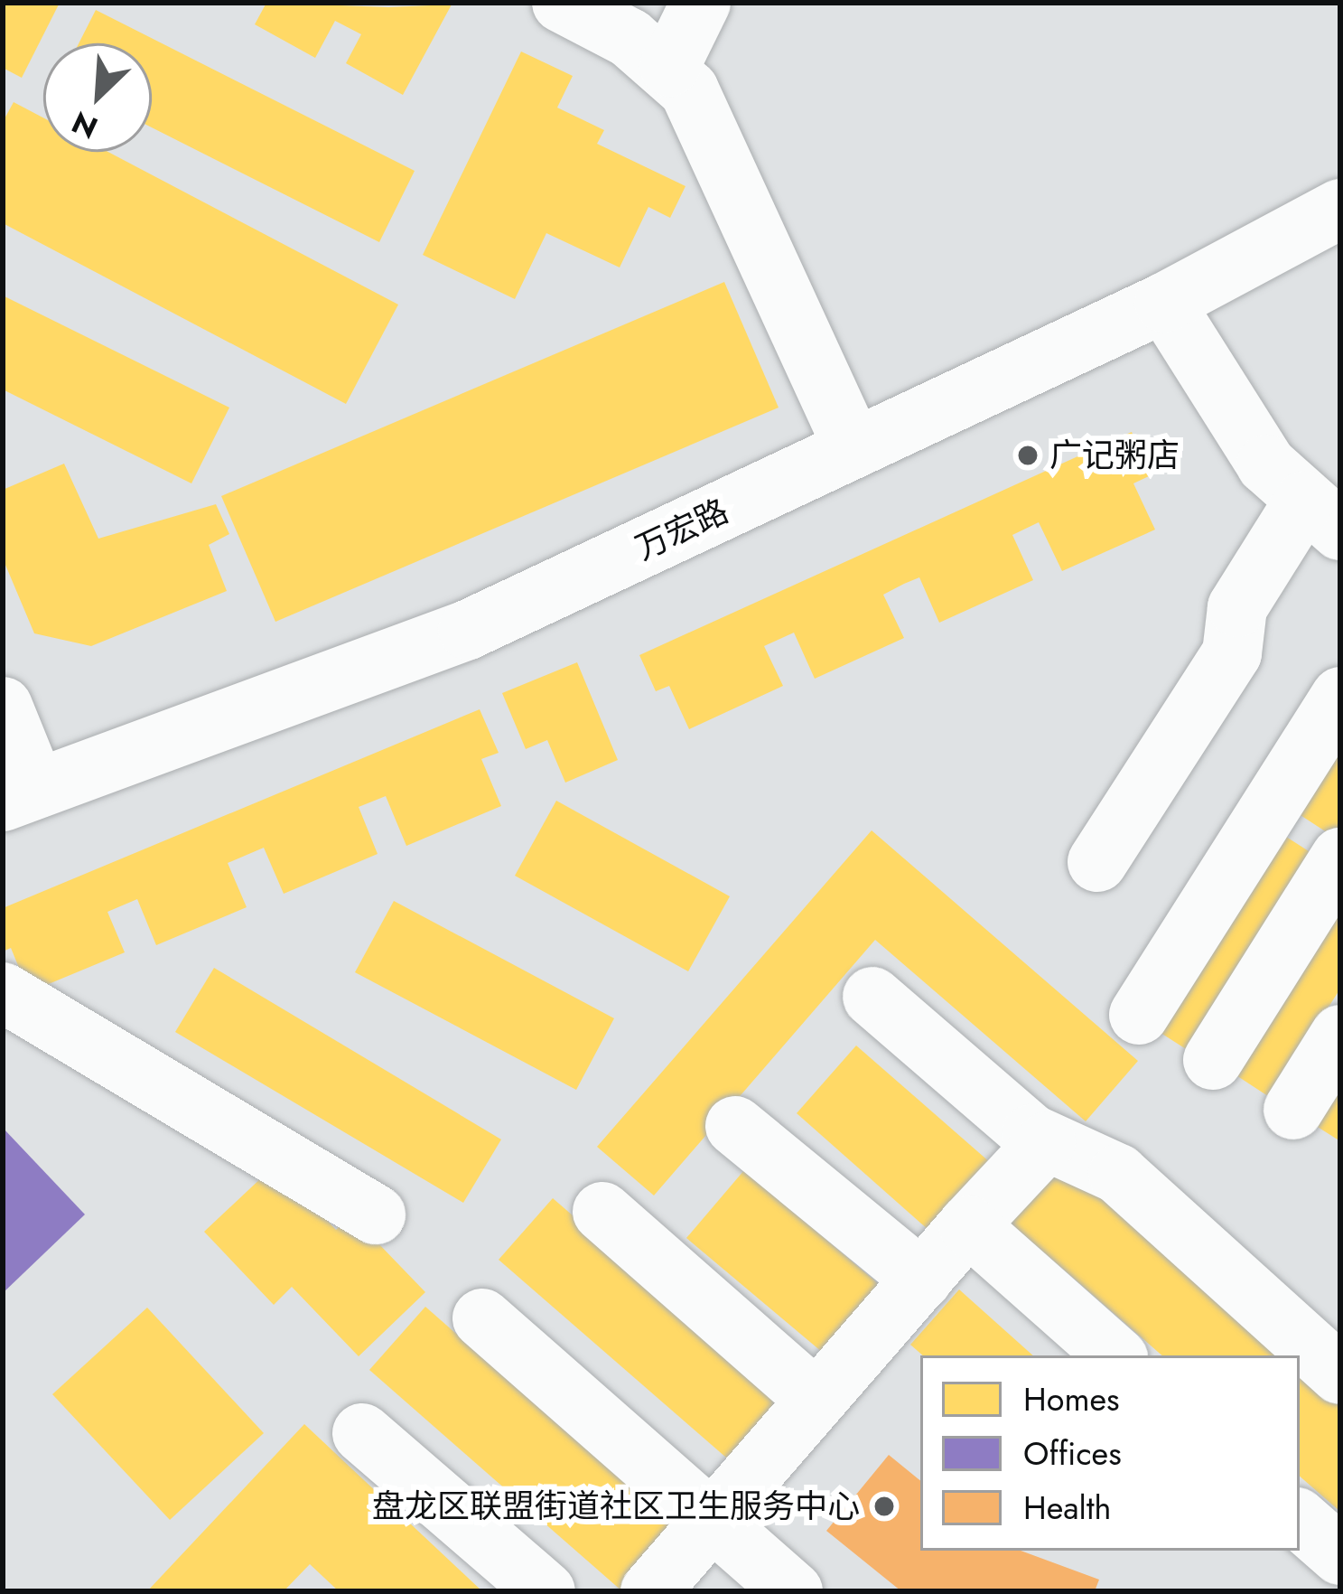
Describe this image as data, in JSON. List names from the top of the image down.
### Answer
{
  "streets": {
    "street": ["万宏路"]
  },
  "places": ["广记粥店", "盘龙区联盟街道社区卫生服务中心"],
  "legend": ["Homes", "Offices", "Health"],
  "north": "bottom left"
}
